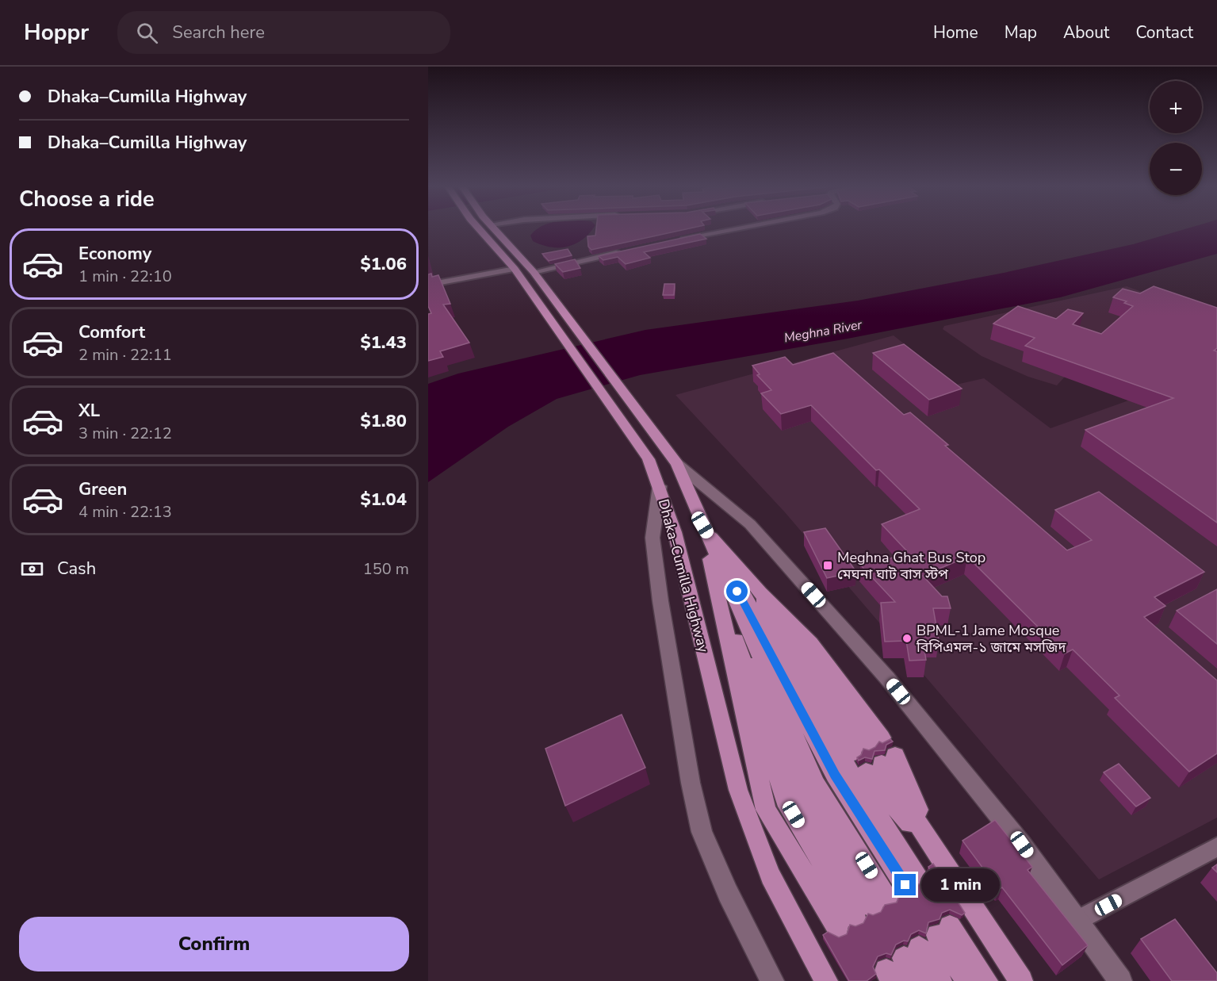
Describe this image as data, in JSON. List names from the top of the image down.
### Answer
{
  "streets": {
    "highway": ["Dhaka–Cumilla Highway"]
  },
  "water": ["Meghna River"],
  "places": {
    "transit": ["Meghna Ghat Bus Stop মেঘনা ঘাট বাস স্টপ"],
    "other": ["BPML-1 Jame Mosque বিপিএমল-১ জামে মসজিদ"]
  },
  "page": {
    "header": "Hoppr",
    "search": "Search here",
    "nav": [
      "Home",
      "Map",
      "About",
      "Contact"
    ],
    "banner": ["Dhaka–Cumilla Highway", "Dhaka–Cumilla Highway"],
    "map_buttons": ["+", "−"],
    "heading": "Choose a ride",
    "list": [
      {
        "name": "Economy",
        "note": "1 min · 22:10",
        "value": "$1.06"
      },
      {
        "name": "Comfort",
        "note": "2 min · 22:11",
        "value": "$1.43"
      },
      {
        "name": "XL",
        "note": "3 min · 22:12",
        "value": "$1.80"
      },
      {
        "name": "Green",
        "note": "4 min · 22:13",
        "value": "$1.04"
      }
    ],
    "pay": ["Cash", "150 m"],
    "bubble": "1 min",
    "buttons": "Confirm"
  }
}
